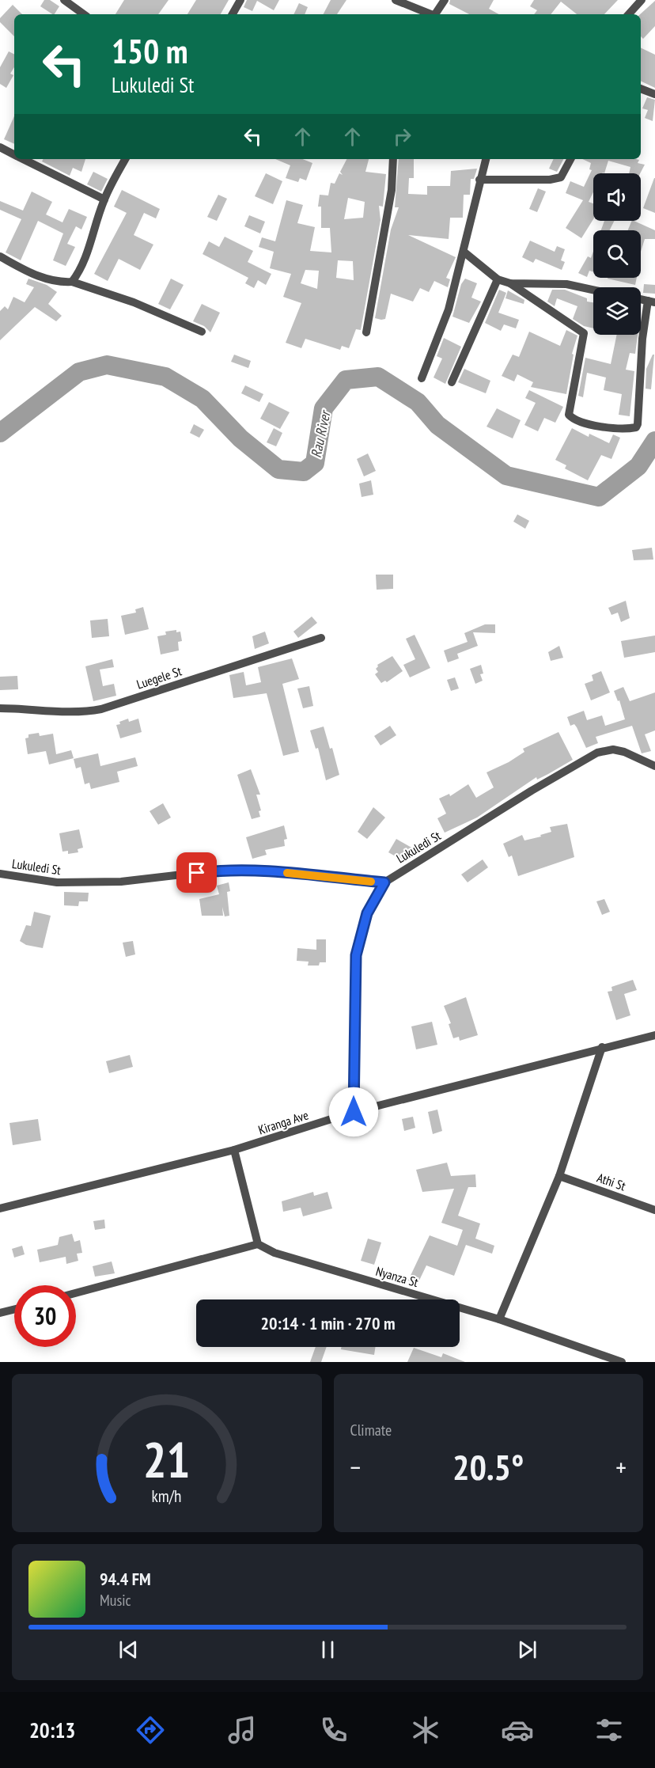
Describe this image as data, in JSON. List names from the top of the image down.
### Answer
{
  "streets": {
    "street": [
      "Luegele St",
      "Lukuledi St",
      "Kiranga Ave",
      "Athi St",
      "Nyanza St"
    ]
  },
  "water": ["Rau River"],
  "page": {
    "turn": ["150 m", "Lukuledi St"],
    "limit": "30",
    "trip": "20:14 · 1 min · 270 m",
    "tile": "Climate",
    "heat": ["−", "20.5°", "+"],
    "song": ["94.4 FM", "Music"],
    "tabs": "20:13",
    "gauge": ["21", "km/h"]
  }
}
